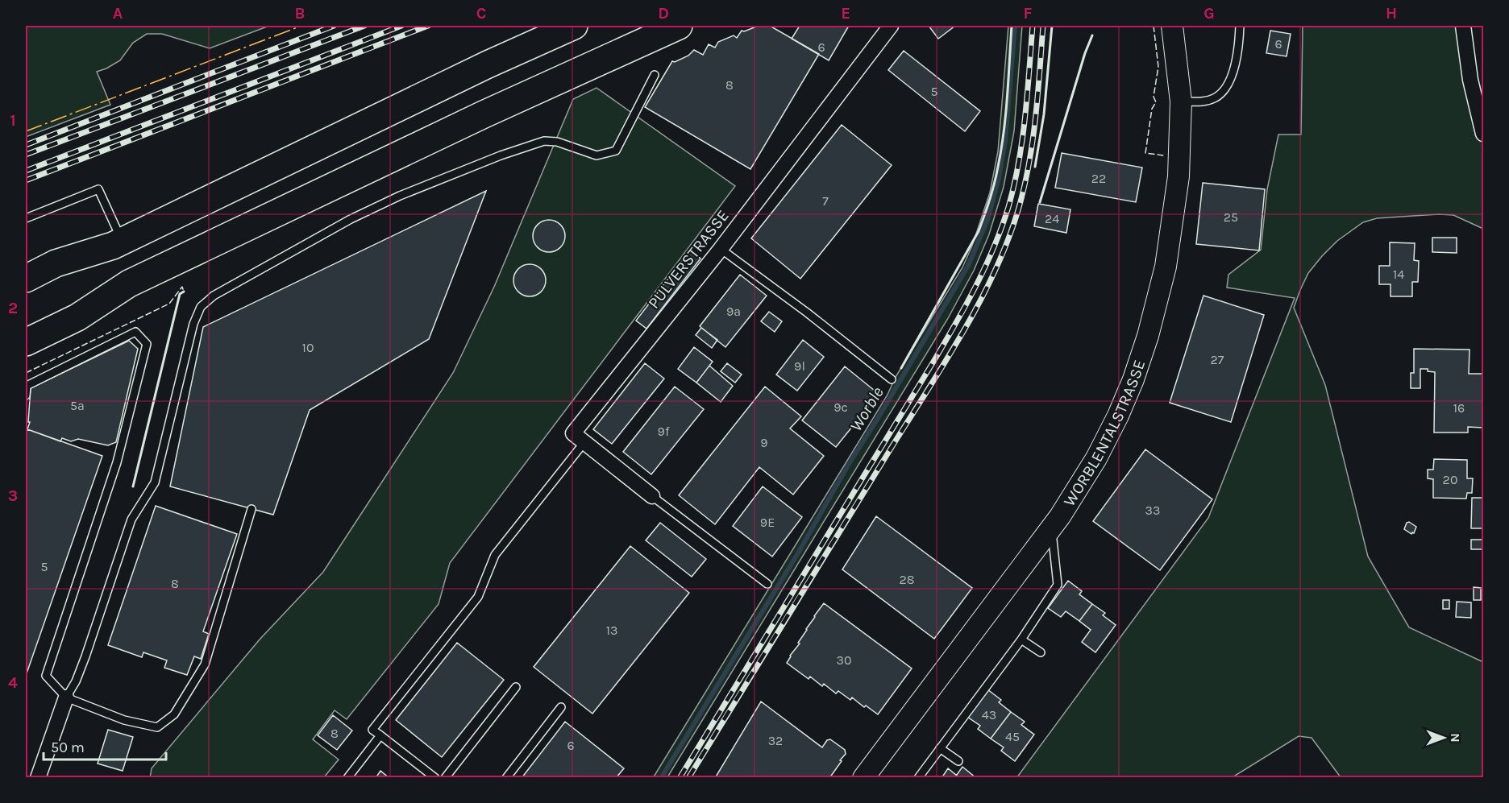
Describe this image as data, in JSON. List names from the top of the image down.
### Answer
{
  "streets": {
    "main road": ["WORBLENTALSTRASSE"],
    "street": ["PULVERSTRASSE"]
  },
  "water": ["Worble"],
  "house_numbers": [
    "6",
    "6",
    "8",
    "5",
    "22",
    "7",
    "25",
    "24",
    "14",
    "9a",
    "10",
    "27",
    "9l",
    "5a",
    "9c",
    "16",
    "9f",
    "9",
    "20",
    "33",
    "9E",
    "5",
    "28",
    "8",
    "13",
    "30",
    "43",
    "8",
    "45",
    "32",
    "6"
  ],
  "scale_bar": "50 m",
  "north": "right",
  "grid": {
    "columns": [
      "A",
      "B",
      "C",
      "D",
      "E",
      "F",
      "G",
      "H"
    ],
    "rows": [
      "1",
      "2",
      "3",
      "4"
    ]
  }
}
